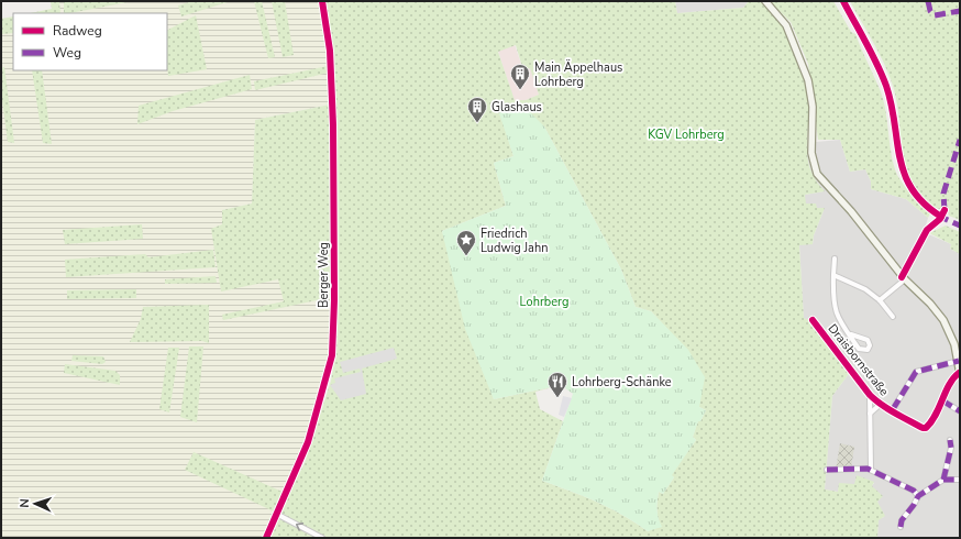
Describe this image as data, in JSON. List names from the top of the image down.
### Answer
{
  "streets": {
    "street": ["Berger Weg", "Draisbornstraße"]
  },
  "parks": ["KGV Lohrberg", "Lohrberg"],
  "places": {
    "building": ["Main Äppelhaus Lohrberg", "Glashaus"],
    "place": ["Friedrich Ludwig Jahn"],
    "restaurant": ["Lohrberg-Schänke"]
  },
  "legend": ["Radweg", "Weg"],
  "north": "left"
}
